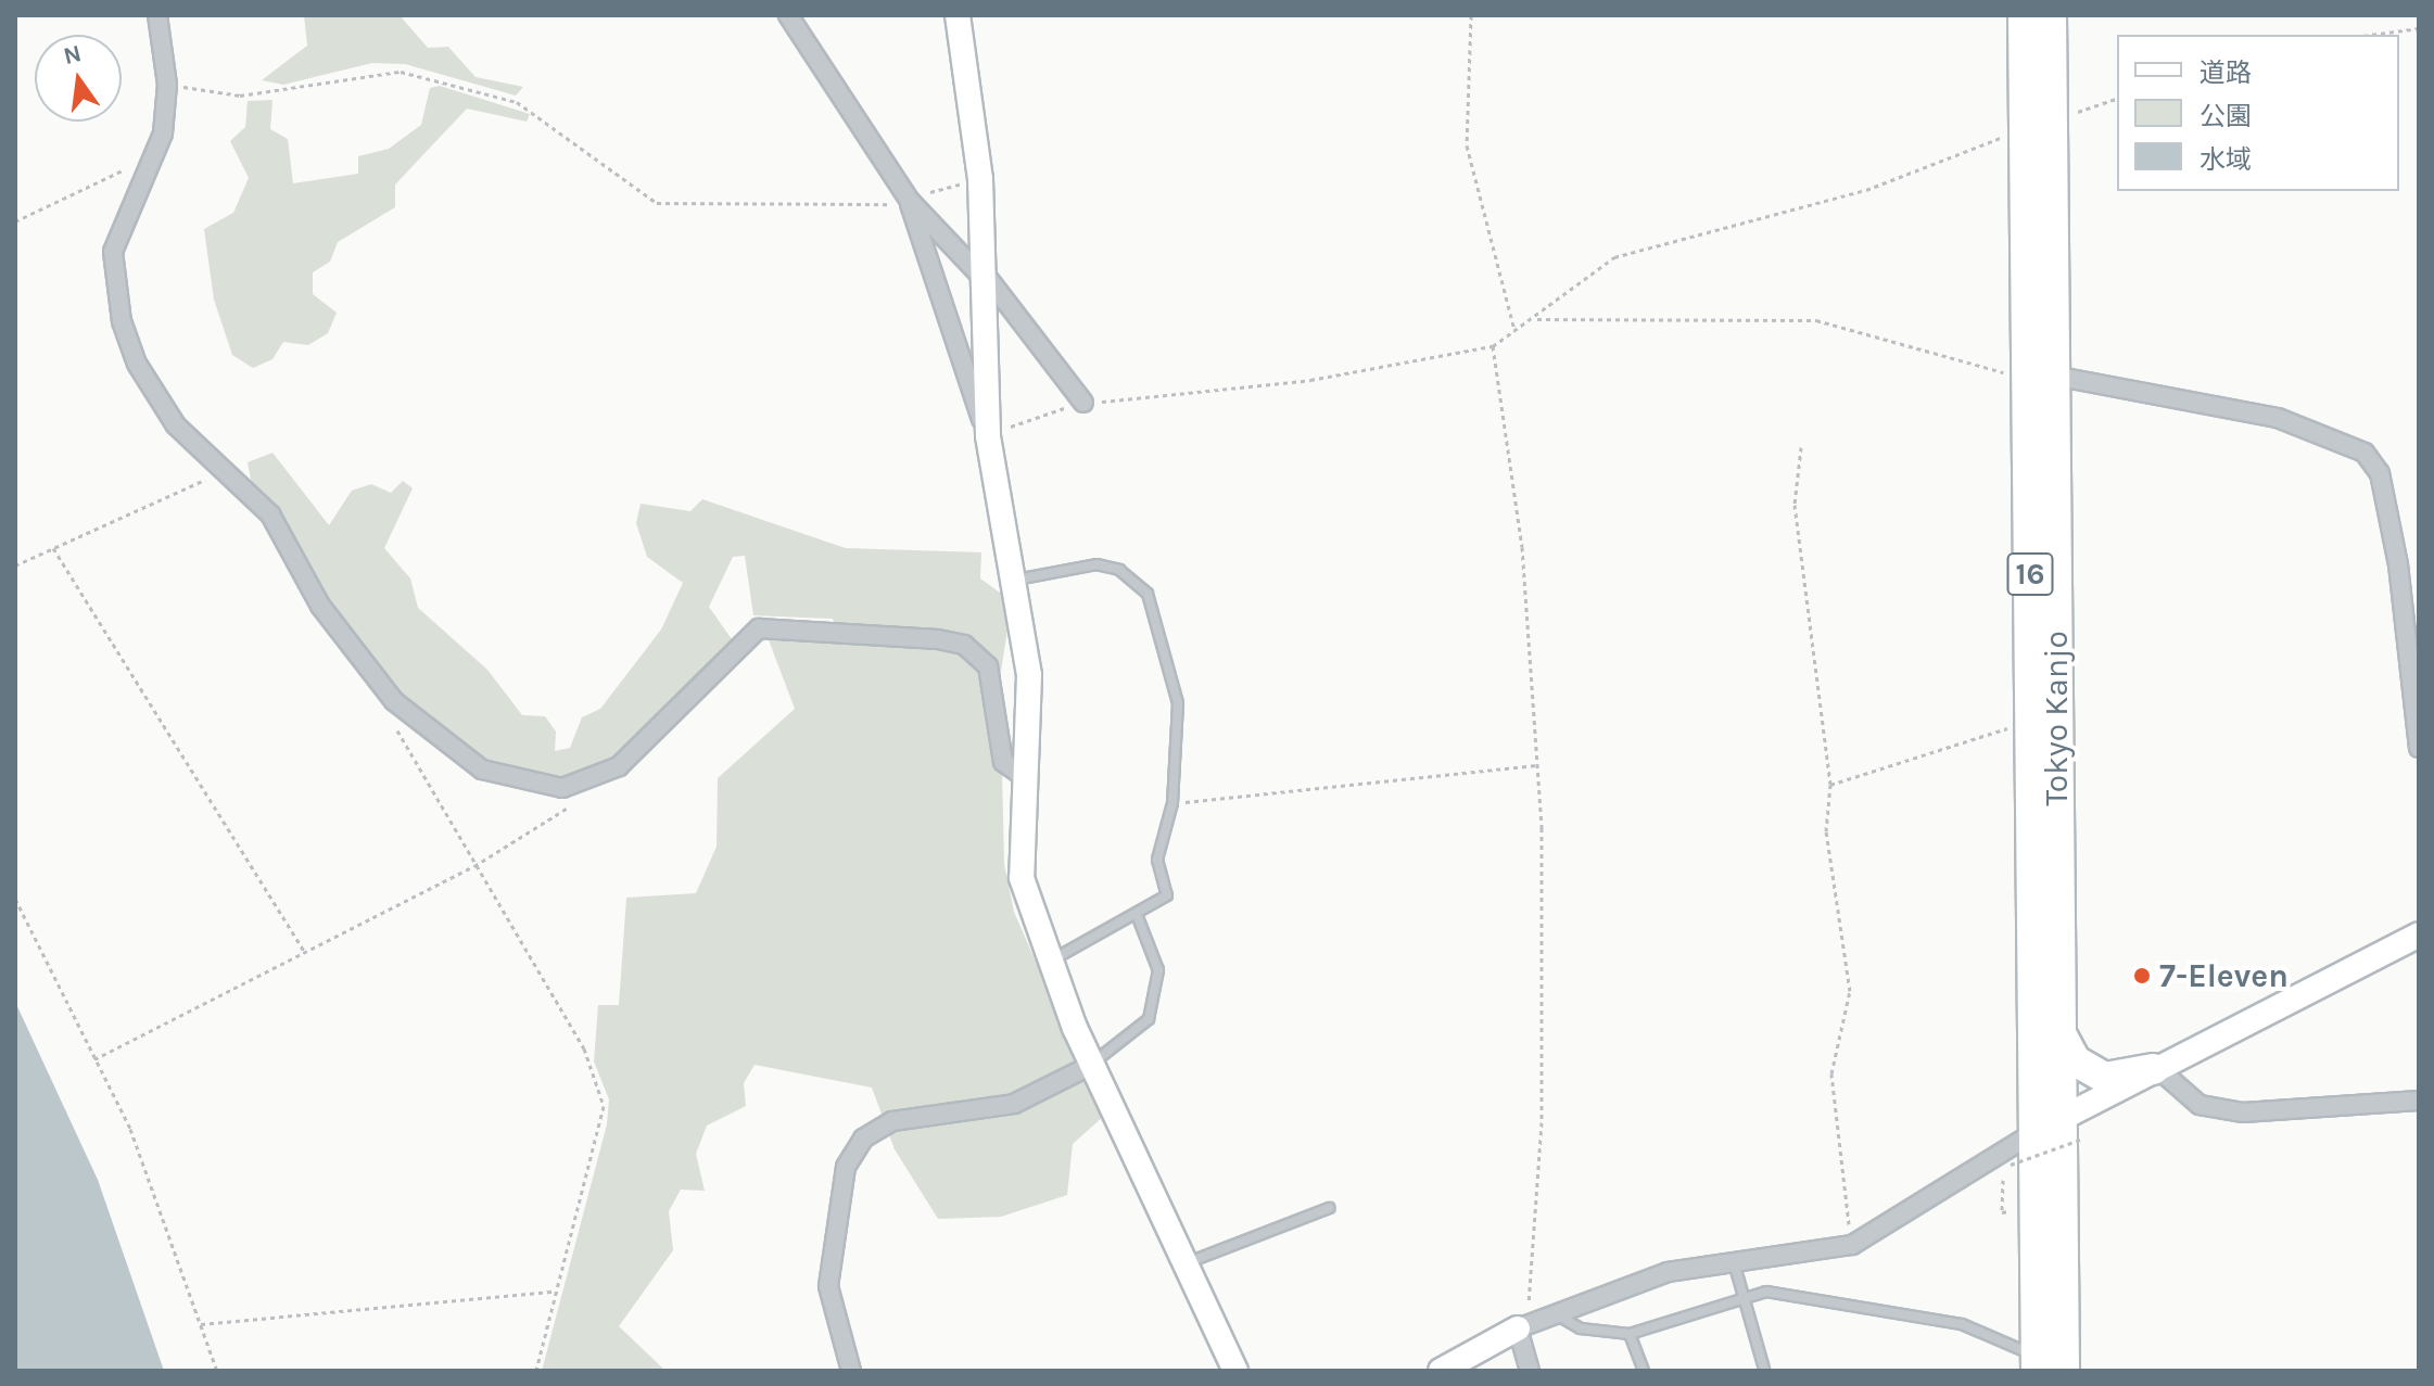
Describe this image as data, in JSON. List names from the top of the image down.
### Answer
{
  "streets": {
    "highway": ["16", "Tokyo Kanjo"]
  },
  "places": ["7-Eleven"],
  "legend": ["道路", "公園", "水域"],
  "north": "top"
}
